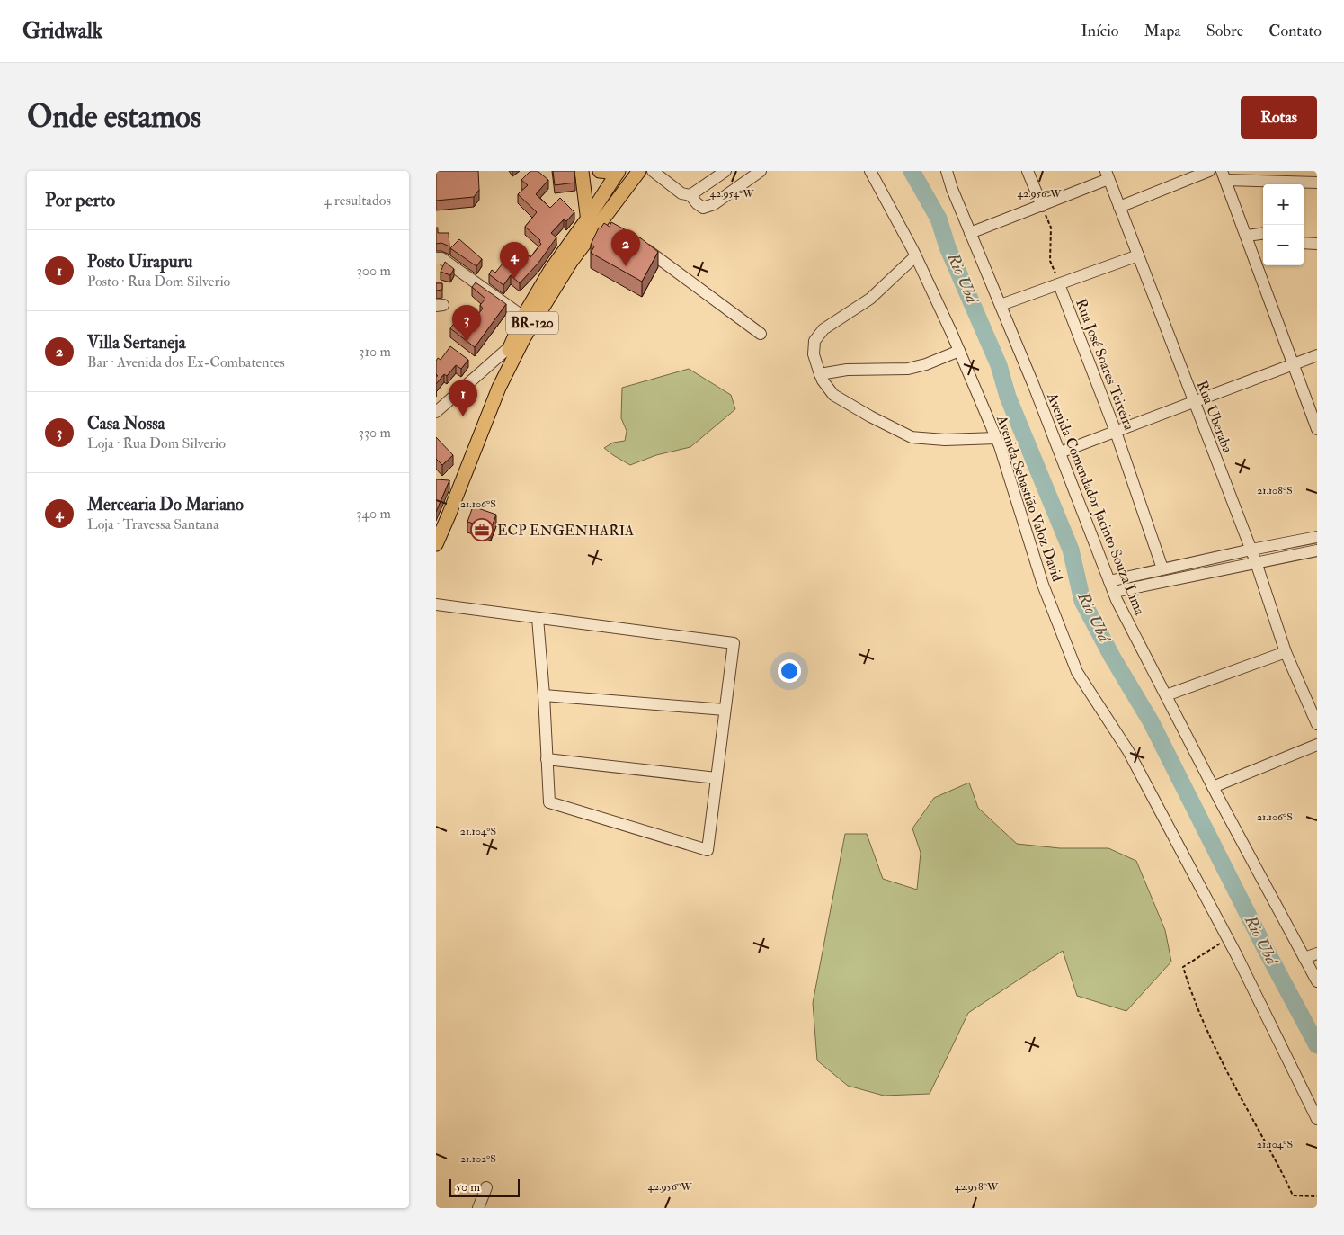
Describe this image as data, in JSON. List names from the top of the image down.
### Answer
{
  "streets": {
    "main road": ["BR-120"],
    "street": [
      "Rua José Soares Teixeira",
      "Rua Uberaba",
      "Avenida Sebastião Valoz David",
      "Avenida Comendador Jacinto Souza Lima"
    ]
  },
  "water": ["Rio Ubá"],
  "places": {
    "office": ["ECP ENGENHARIA"]
  },
  "scale_bar": "50 m",
  "page": {
    "header": "Gridwalk",
    "nav": [
      "Início",
      "Mapa",
      "Sobre",
      "Contato"
    ],
    "buttons": "Rotas",
    "title": "Onde estamos",
    "heading": ["Por perto", "4 resultados"],
    "map_buttons": ["+", "−"],
    "list": [
      {
        "mark": "1",
        "name": "Posto Uirapuru",
        "note": "Posto · Rua Dom Silverio",
        "value": "300 m"
      },
      {
        "mark": "2",
        "name": "Villa Sertaneja",
        "note": "Bar · Avenida dos Ex-Combatentes",
        "value": "310 m"
      },
      {
        "mark": "3",
        "name": "Casa Nossa",
        "note": "Loja · Rua Dom Silverio",
        "value": "330 m"
      },
      {
        "mark": "4",
        "name": "Mercearia Do Mariano",
        "note": "Loja · Travessa Santana",
        "value": "340 m"
      }
    ],
    "pins": [
      "2",
      "4",
      "3",
      "1"
    ],
    "scale": "50 m"
  },
  "coordinates": [
    "42.954°W",
    "42.956°W",
    "21.108°S",
    "21.106°S",
    "21.104°S",
    "21.102°S",
    "42.958°W"
  ]
}
